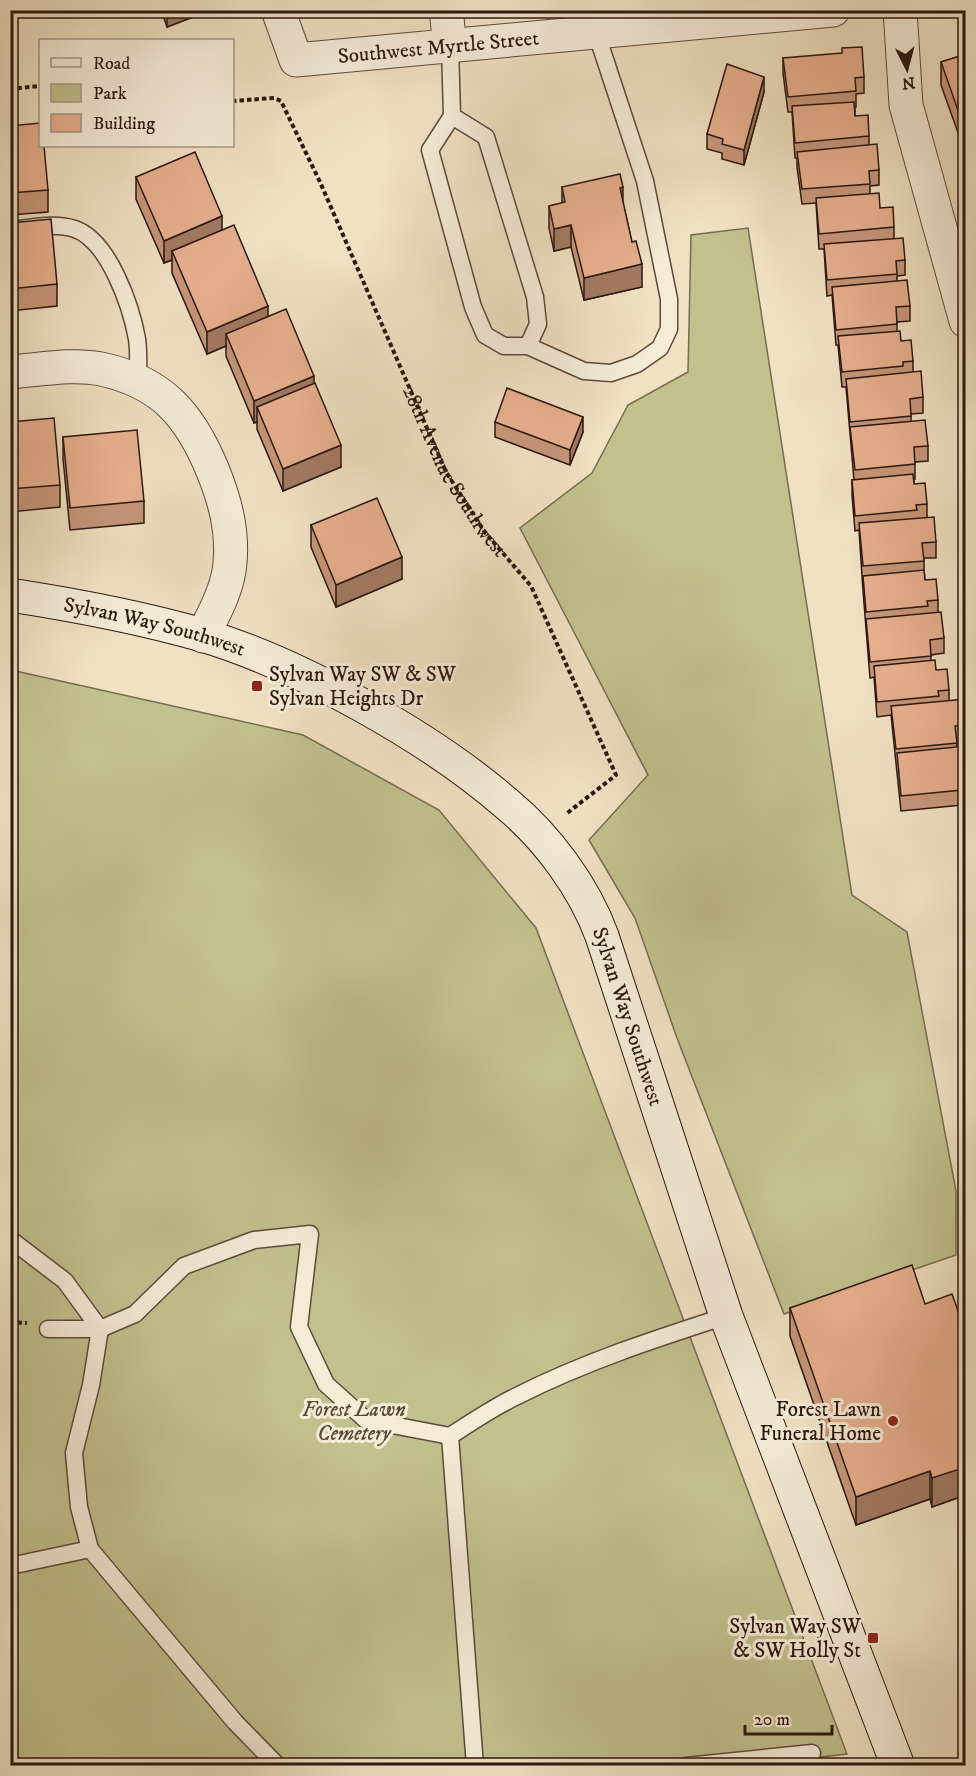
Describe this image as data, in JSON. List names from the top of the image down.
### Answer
{
  "streets": {
    "street": ["Southwest Myrtle Street", "Sylvan Way Southwest"],
    "path": ["28th Avenue Southwest"]
  },
  "parks": ["Forest Lawn Cemetery"],
  "places": {
    "transit": ["Sylvan Way SW & SW Sylvan Heights Dr", "Sylvan Way SW & SW Holly St"],
    "other": ["Forest Lawn Funeral Home"]
  },
  "legend": ["Road", "Park", "Building"],
  "scale_bar": "20 m",
  "north": "bottom"
}
